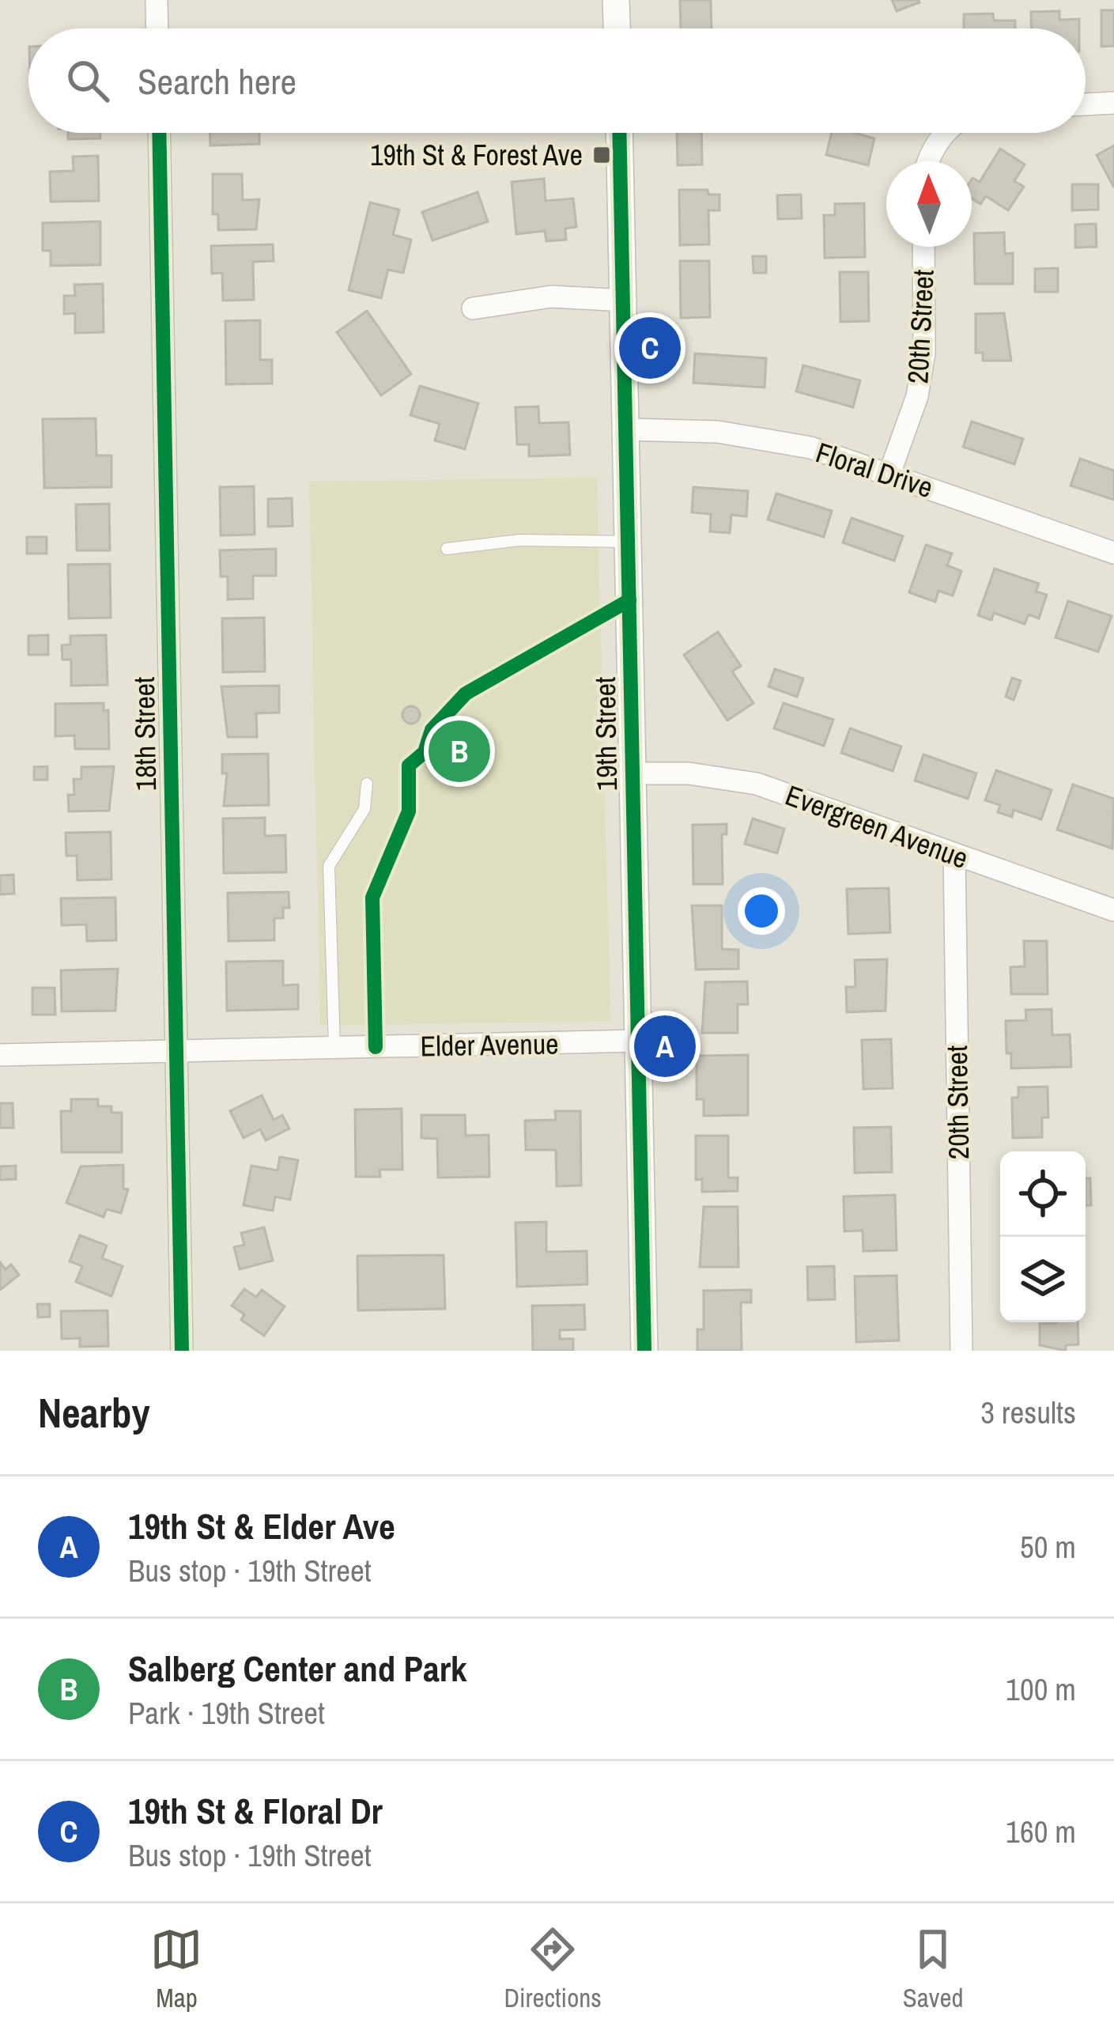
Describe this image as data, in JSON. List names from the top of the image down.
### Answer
{
  "streets": {
    "street": [
      "20th Street",
      "Floral Drive",
      "18th Street",
      "19th Street",
      "Evergreen Avenue",
      "Elder Avenue"
    ]
  },
  "crossings": [
    ["20th Street", "Floral Drive"],
    ["20th Street", "Evergreen Avenue"],
    ["Floral Drive", "19th Street"],
    ["18th Street", "Elder Avenue"],
    ["19th Street", "Evergreen Avenue"],
    ["19th Street", "Elder Avenue"]
  ],
  "places": {
    "transit": ["19th St & Forest Ave"]
  },
  "north": "top",
  "page": {
    "search": "Search here",
    "pins": ["C", "B", "A"],
    "heading": ["Nearby", "3 results"],
    "list": [
      {
        "mark": "A",
        "name": "19th St & Elder Ave",
        "note": "Bus stop · 19th Street",
        "value": "50 m"
      },
      {
        "mark": "B",
        "name": "Salberg Center and Park",
        "note": "Park · 19th Street",
        "value": "100 m"
      },
      {
        "mark": "C",
        "name": "19th St & Floral Dr",
        "note": "Bus stop · 19th Street",
        "value": "160 m"
      }
    ],
    "nav": ["Map", "Directions", "Saved"]
  }
}
